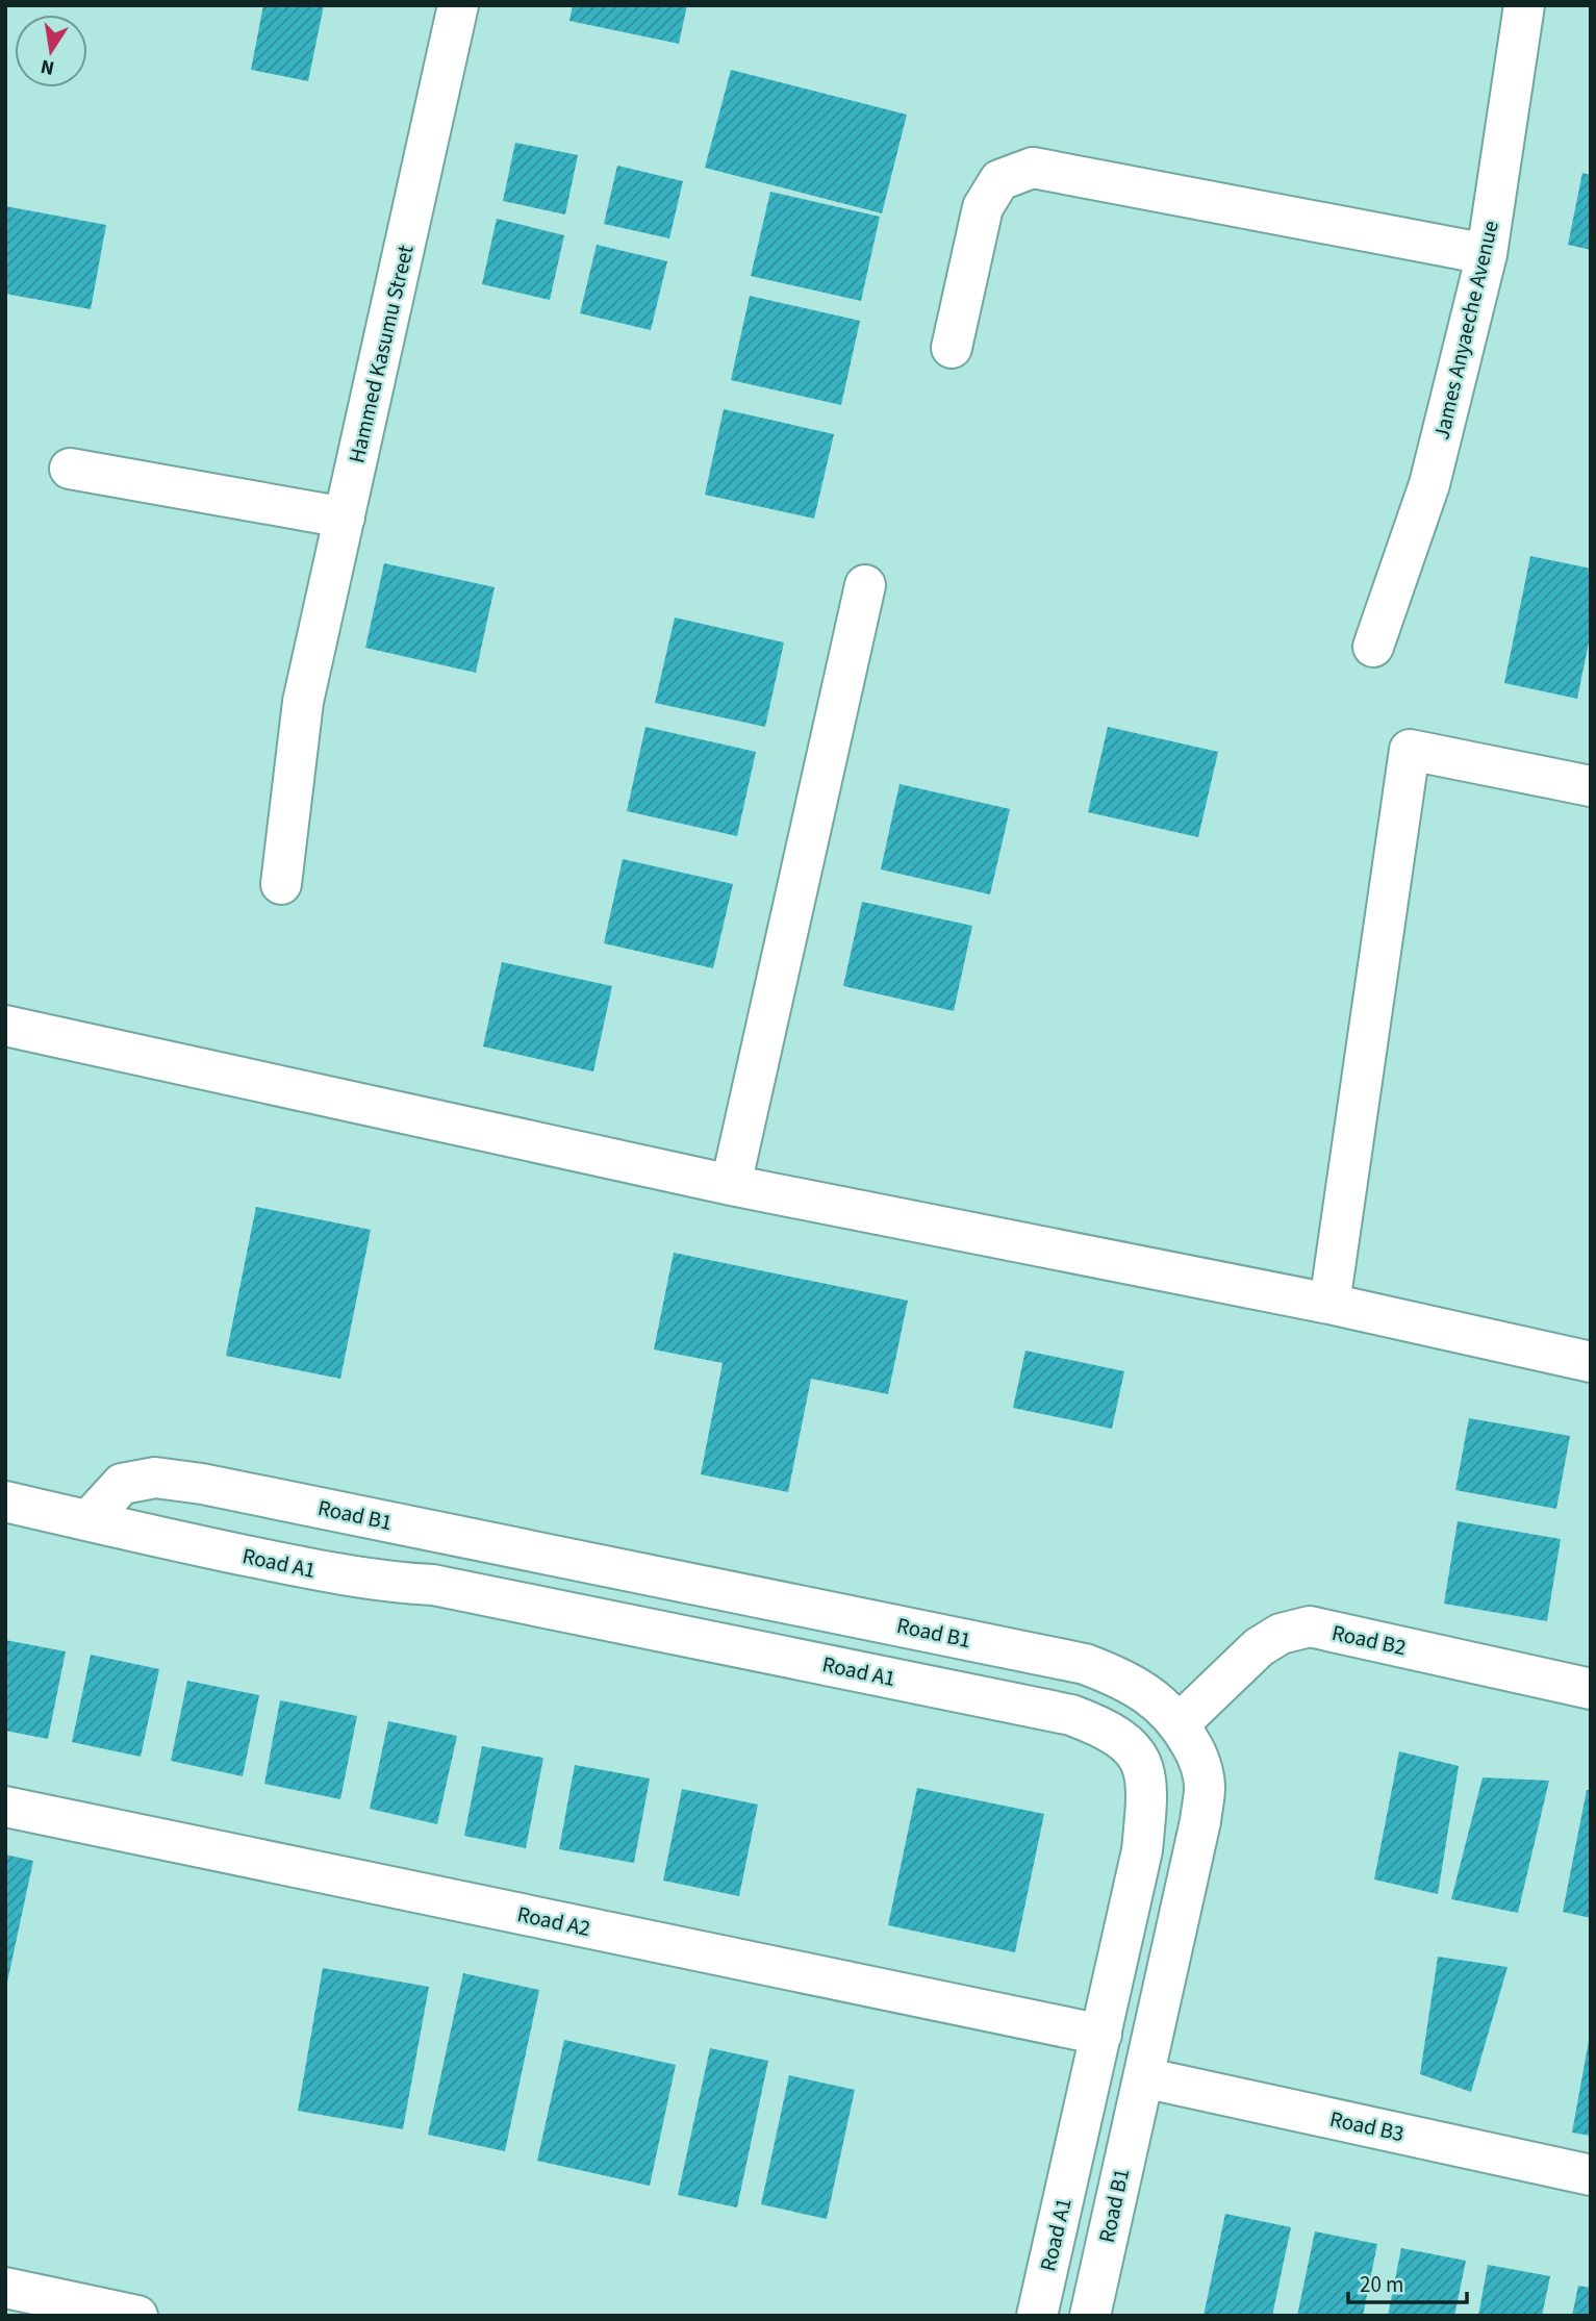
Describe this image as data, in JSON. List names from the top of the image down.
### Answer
{
  "streets": {
    "street": [
      "James Anyaeche Avenue",
      "Hammed Kasumu Street",
      "Road B1",
      "Road A1",
      "Road B2",
      "Road A2",
      "Road B3"
    ]
  },
  "crossings": [
    ["Road B1", "Road A1"],
    ["Road B1", "Road B2"],
    ["Road B1", "Road B3"],
    ["Road A1", "Road A2"]
  ],
  "scale_bar": "20 m",
  "north": "bottom"
}
